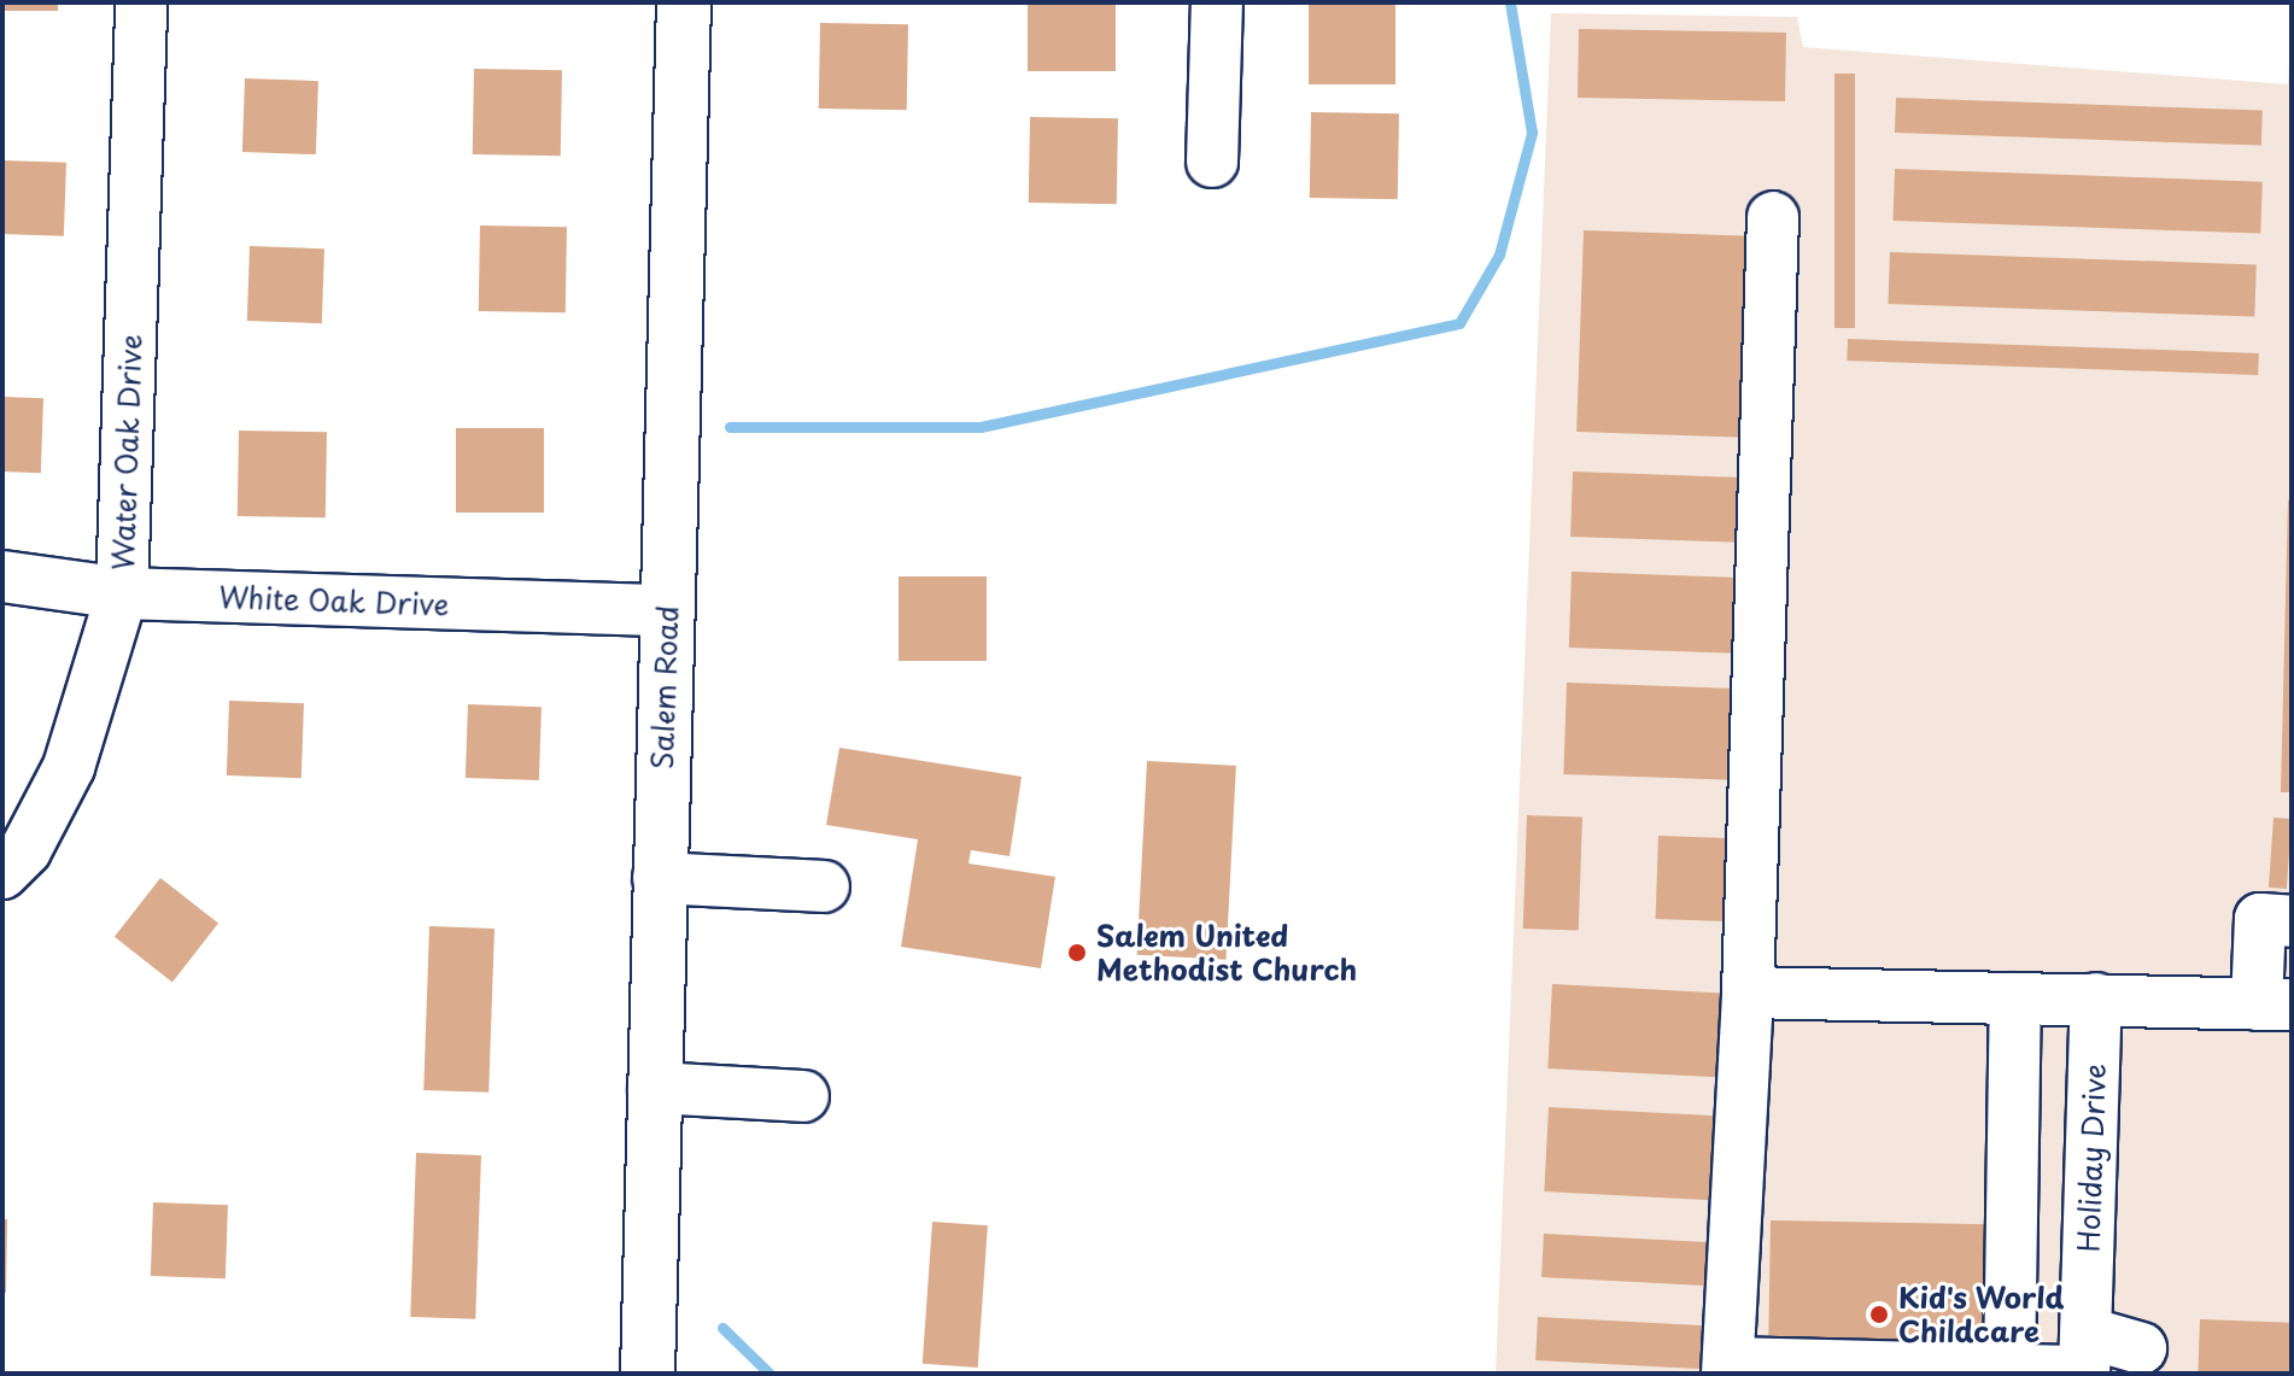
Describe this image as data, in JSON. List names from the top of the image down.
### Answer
{
  "streets": {
    "main road": ["Salem Road"],
    "street": ["Water Oak Drive", "White Oak Drive", "Holiday Drive"]
  },
  "crossings": [
    ["Water Oak Drive", "White Oak Drive"],
    ["White Oak Drive", "Salem Road"]
  ],
  "places": ["Salem United Methodist Church", "Kid's World Childcare"]
}
